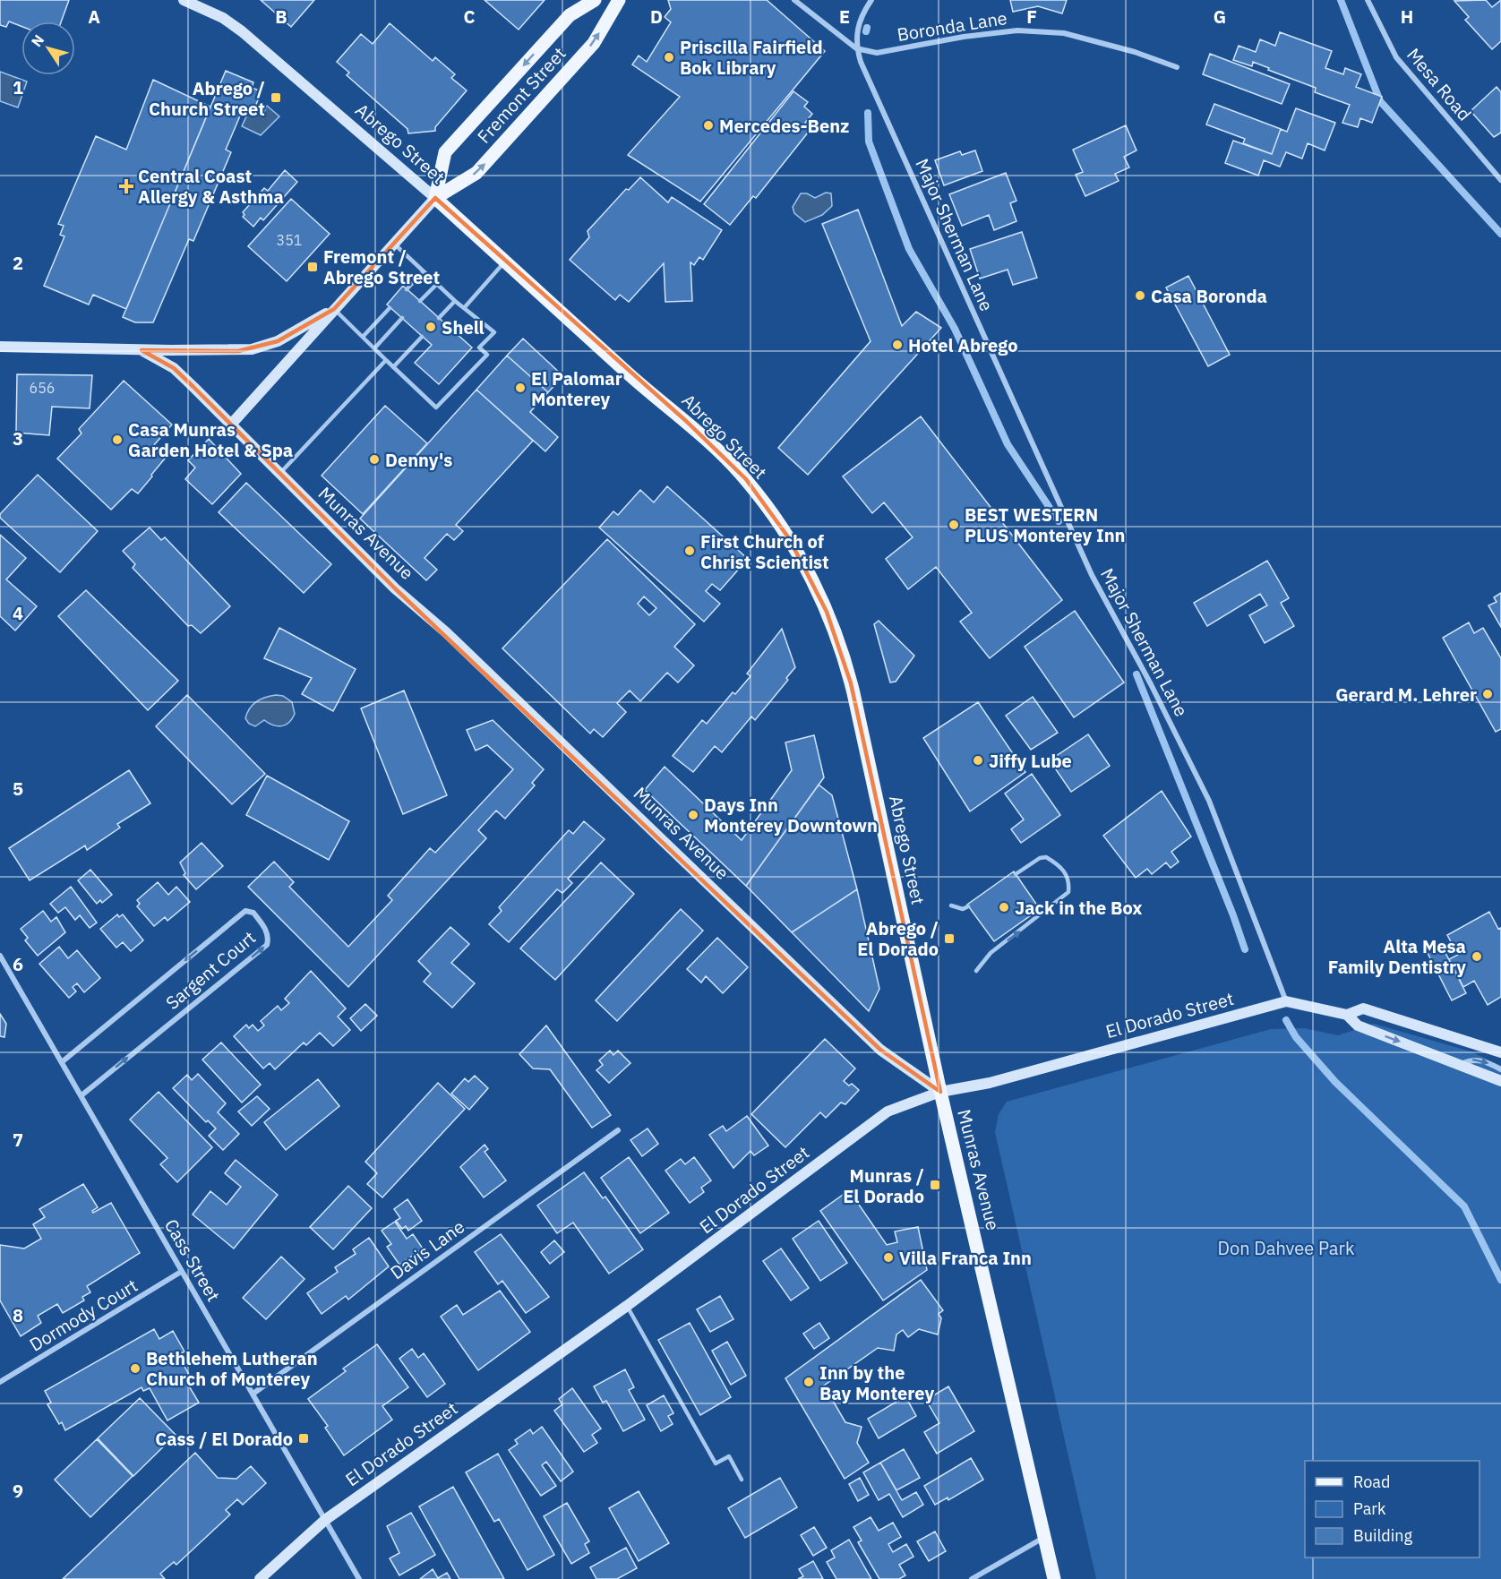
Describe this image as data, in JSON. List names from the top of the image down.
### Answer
{
  "streets": {
    "main road": ["Fremont Street", "Abrego Street", "Munras Avenue"],
    "street": [
      "Boronda Lane",
      "Mesa Road",
      "Major Sherman Lane",
      "Sargent Court",
      "El Dorado Street",
      "Davis Lane",
      "Cass Street",
      "Dormody Court"
    ]
  },
  "crossings": [
    ["Boronda Lane", "Major Sherman Lane"],
    ["Fremont Street", "Abrego Street"],
    ["Fremont Street", "Munras Avenue"],
    ["Abrego Street", "Munras Avenue"],
    ["Abrego Street", "El Dorado Street"],
    ["Major Sherman Lane", "El Dorado Street"],
    ["Munras Avenue", "El Dorado Street"],
    ["Sargent Court", "Cass Street"],
    ["El Dorado Street", "Cass Street"],
    ["Davis Lane", "Cass Street"],
    ["Cass Street", "Dormody Court"]
  ],
  "parks": ["Don Dahvee Park"],
  "places": {
    "other": [
      "Priscilla Fairfield Bok Library",
      "Mercedes-Benz",
      "Casa Boronda",
      "Shell",
      "Hotel Abrego",
      "El Palomar Monterey",
      "Casa Munras Garden Hotel & Spa",
      "Denny's",
      "BEST WESTERN PLUS Monterey Inn",
      "First Church of Christ Scientist",
      "Gerard M. Lehrer",
      "Jiffy Lube",
      "Days Inn Monterey Downtown",
      "Jack in the Box",
      "Alta Mesa Family Dentistry",
      "Villa Franca Inn",
      "Bethlehem Lutheran Church of Monterey",
      "Inn by the Bay Monterey"
    ],
    "transit": [
      "Abrego / Church Street",
      "Fremont / Abrego Street",
      "Abrego / El Dorado",
      "Munras / El Dorado",
      "Cass / El Dorado"
    ],
    "health": ["Central Coast Allergy & Asthma"]
  },
  "house_numbers": ["351", "656"],
  "legend": ["Road", "Park", "Building"],
  "north": "top left",
  "grid": {
    "columns": [
      "A",
      "B",
      "C",
      "D",
      "E",
      "F",
      "G",
      "H"
    ],
    "rows": [
      "1",
      "2",
      "3",
      "4",
      "5",
      "6",
      "7",
      "8",
      "9"
    ]
  }
}
